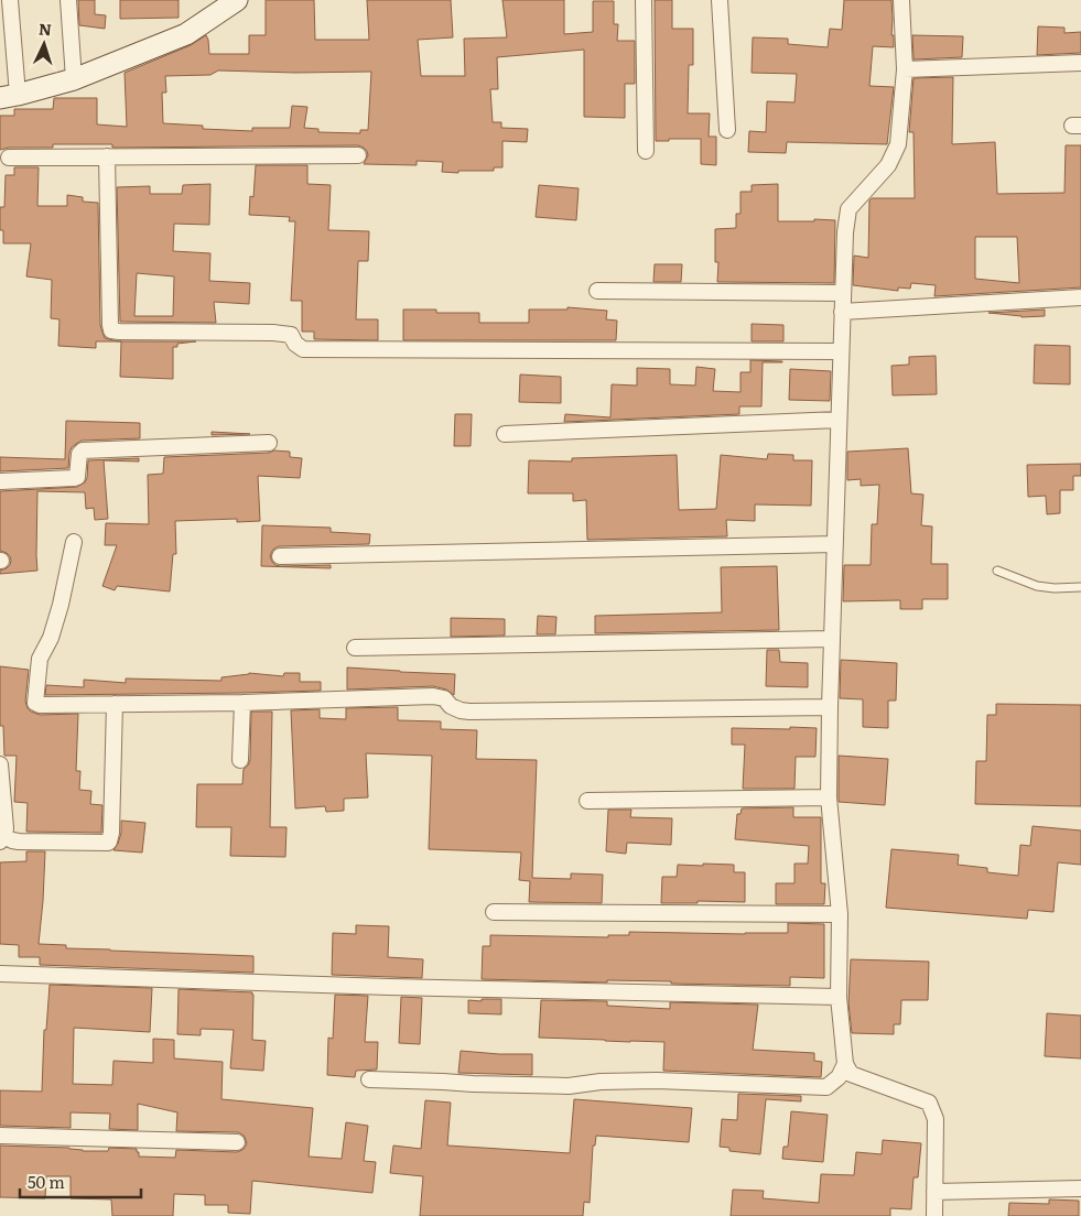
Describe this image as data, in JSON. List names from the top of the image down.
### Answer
{
  "scale_bar": "50 m",
  "north": "top"
}
